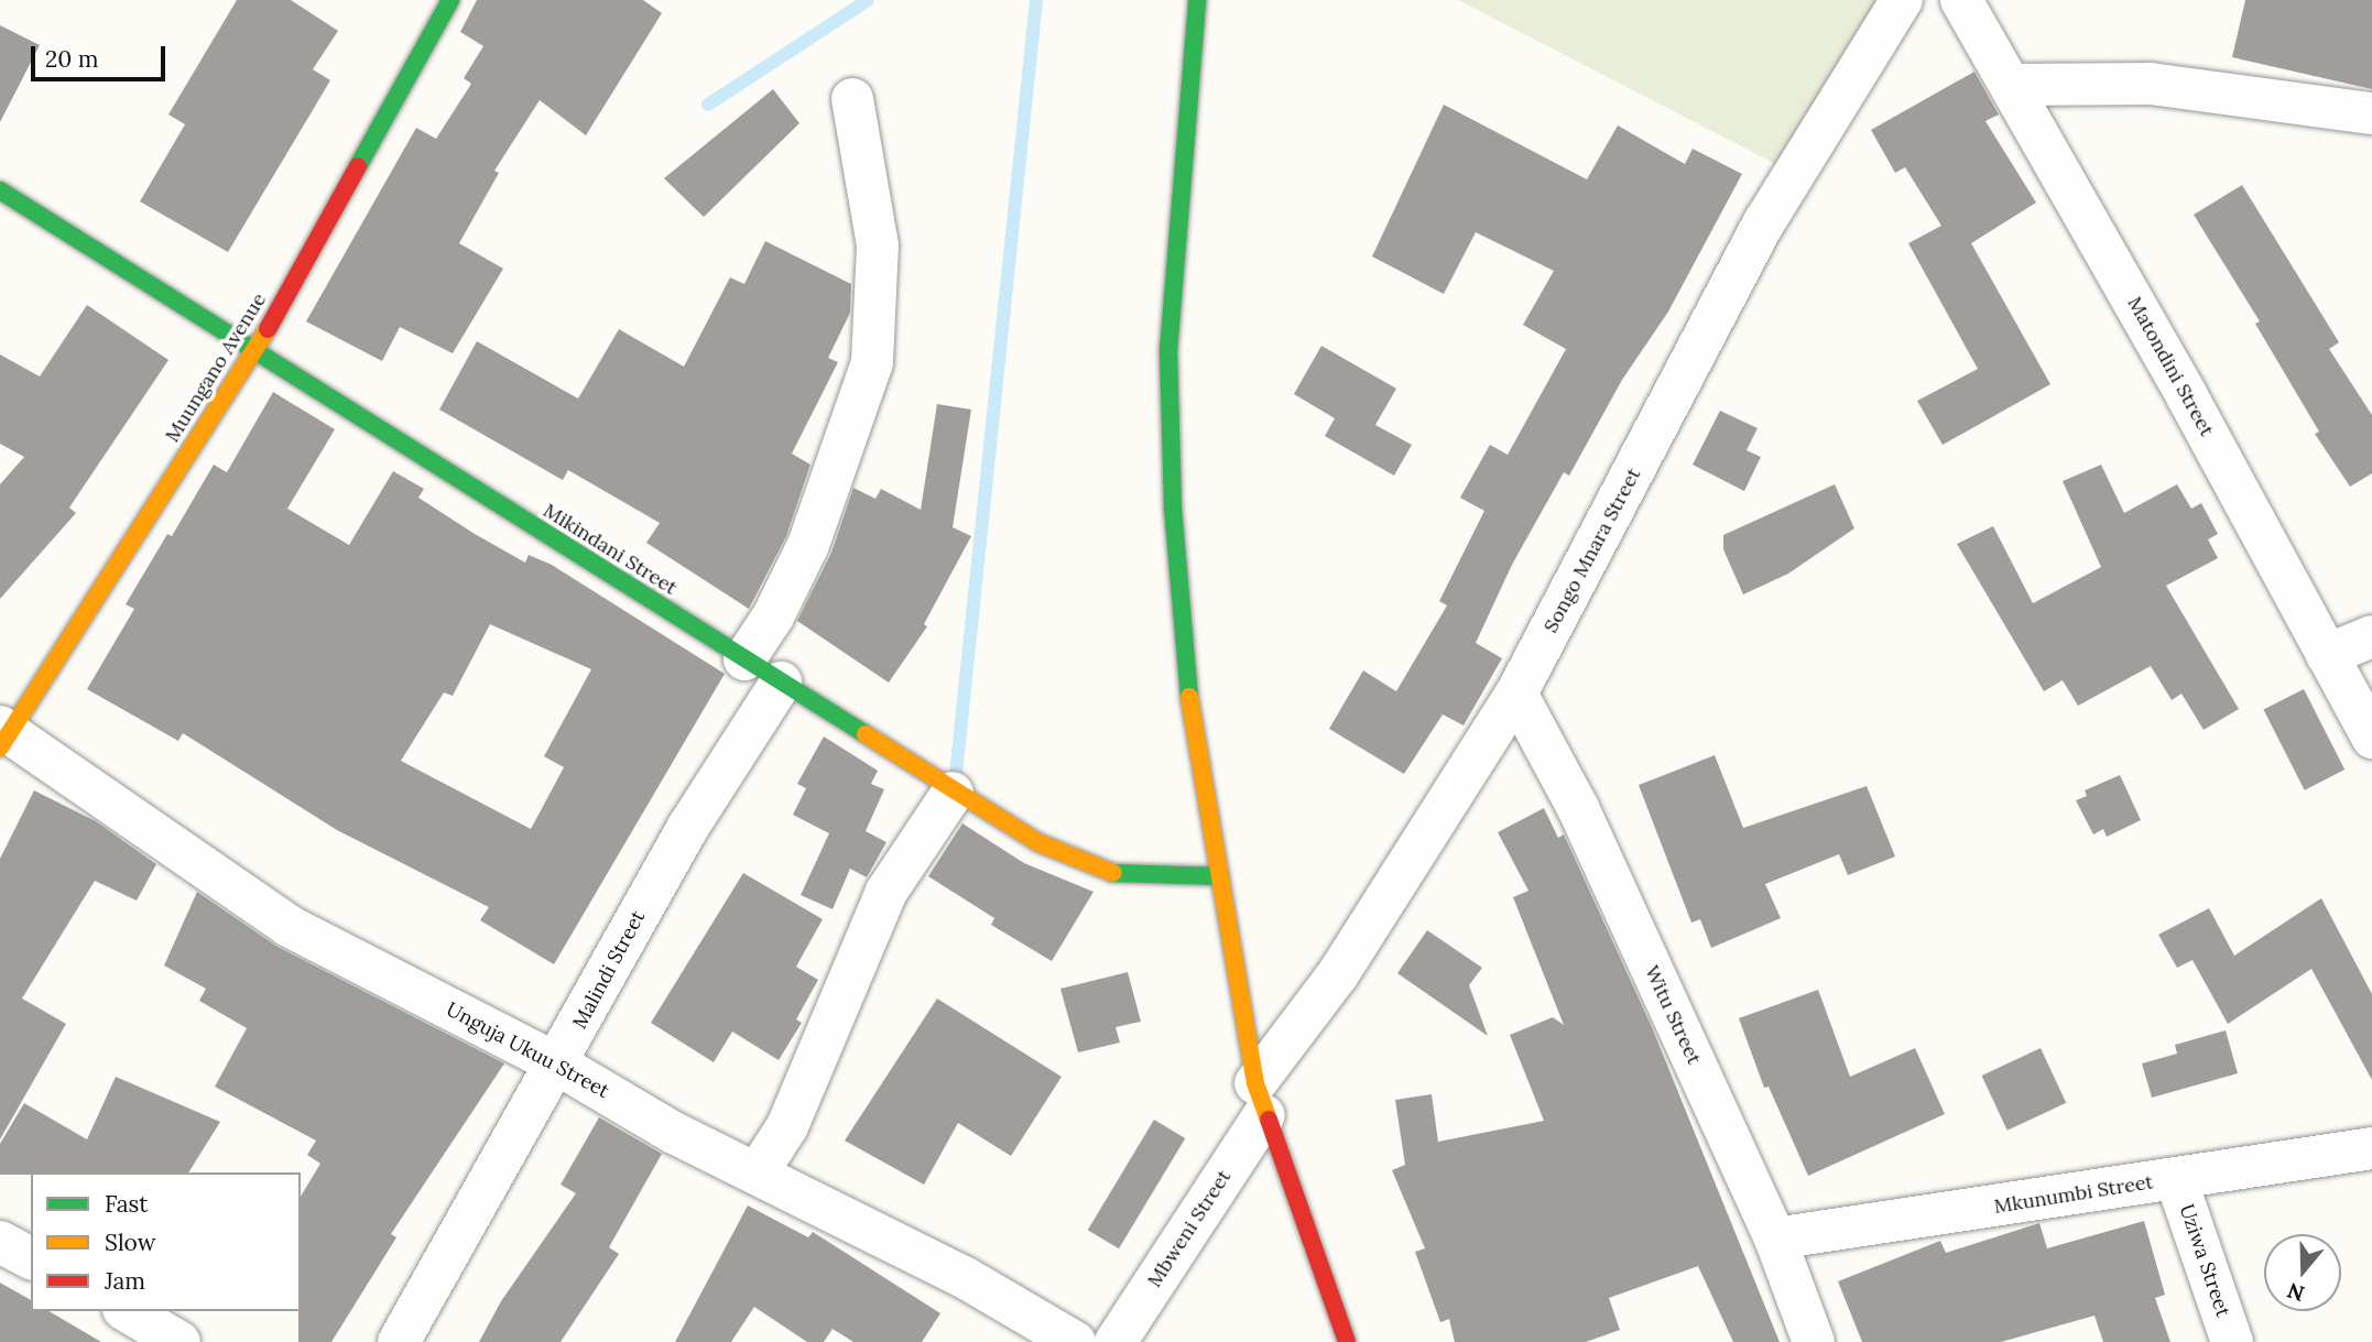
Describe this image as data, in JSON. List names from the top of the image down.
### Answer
{
  "streets": {
    "main road": ["Muungano Avenue", "Mikindani Street"],
    "street": [
      "Matondini Street",
      "Songo Mnara Street",
      "Malindi Street",
      "Witu Street",
      "Unguja Ukuu Street",
      "Mkunumbi Street",
      "Mbweni Street",
      "Uziwa Street"
    ]
  },
  "crossings": [
    ["Muungano Avenue", "Mikindani Street"],
    ["Muungano Avenue", "Unguja Ukuu Street"],
    ["Mikindani Street", "Malindi Street"],
    ["Songo Mnara Street", "Witu Street"],
    ["Songo Mnara Street", "Mbweni Street"],
    ["Malindi Street", "Unguja Ukuu Street"],
    ["Witu Street", "Mkunumbi Street"],
    ["Mkunumbi Street", "Uziwa Street"]
  ],
  "legend": ["Fast", "Slow", "Jam"],
  "scale_bar": "20 m",
  "north": "bottom"
}
